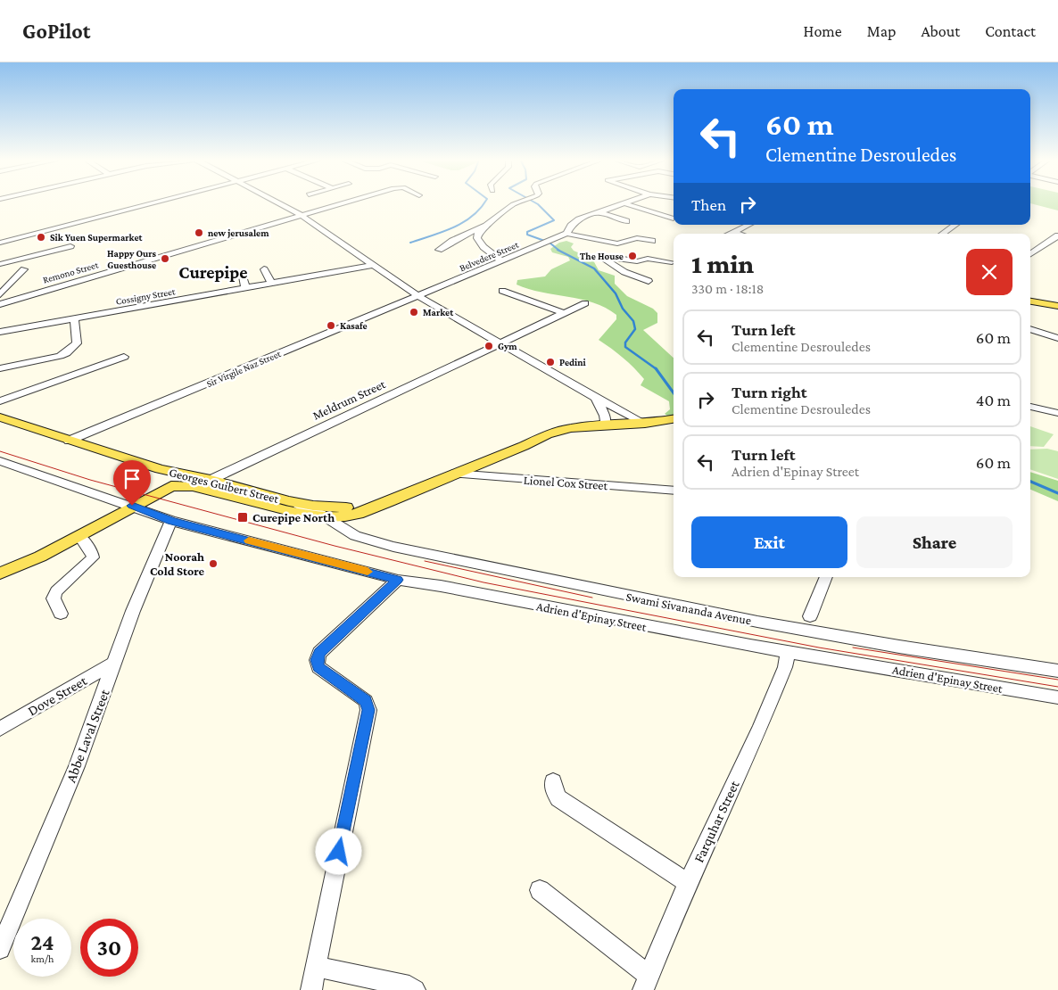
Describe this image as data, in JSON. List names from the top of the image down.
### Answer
{
  "streets": {
    "main road": ["Georges Guibert Street"],
    "street": [
      "Belvedere Street",
      "Remono Street",
      "Cossigny Street",
      "Sir Virgile Naz Street",
      "Meldrum Street",
      "Lionel Cox Street",
      "Swami Sivananda Avenue",
      "Adrien d'Epinay Street",
      "Dove Street",
      "Abbe Laval Street",
      "Farquhar Street"
    ]
  },
  "crossings": [
    ["Belvedere Street", "Sir Virgile Naz Street"],
    ["Sir Virgile Naz Street", "Georges Guibert Street"],
    ["Meldrum Street", "Georges Guibert Street"],
    ["Lionel Cox Street", "Georges Guibert Street"],
    ["Georges Guibert Street", "Swami Sivananda Avenue"],
    ["Georges Guibert Street", "Adrien d'Epinay Street"],
    ["Adrien d'Epinay Street", "Abbe Laval Street"],
    ["Adrien d'Epinay Street", "Farquhar Street"],
    ["Dove Street", "Abbe Laval Street"]
  ],
  "districts": ["Curepipe"],
  "places": {
    "other": [
      "new jerusalem",
      "Sik Yuen Supermarket",
      "The House",
      "Happy Ours Guesthouse",
      "Market",
      "Kasafe",
      "Gym",
      "Pedini",
      "Noorah Cold Store"
    ],
    "transit": ["Curepipe North"]
  },
  "page": {
    "header": "GoPilot",
    "nav": [
      "Home",
      "Map",
      "About",
      "Contact"
    ],
    "turn": ["60 m", "Clementine Desrouledes"],
    "then": "Then",
    "heading": ["1 min", "330 m · 18:18"],
    "list": [
      {
        "name": "Turn left",
        "note": "Clementine Desrouledes",
        "value": "60 m"
      },
      {
        "name": "Turn right",
        "note": "Clementine Desrouledes",
        "value": "40 m"
      },
      {
        "name": "Turn left",
        "note": "Adrien d'Epinay Street",
        "value": "60 m"
      }
    ],
    "buttons": ["Exit", "Share"],
    "speed": "24 km/h",
    "limit": "30"
  }
}
